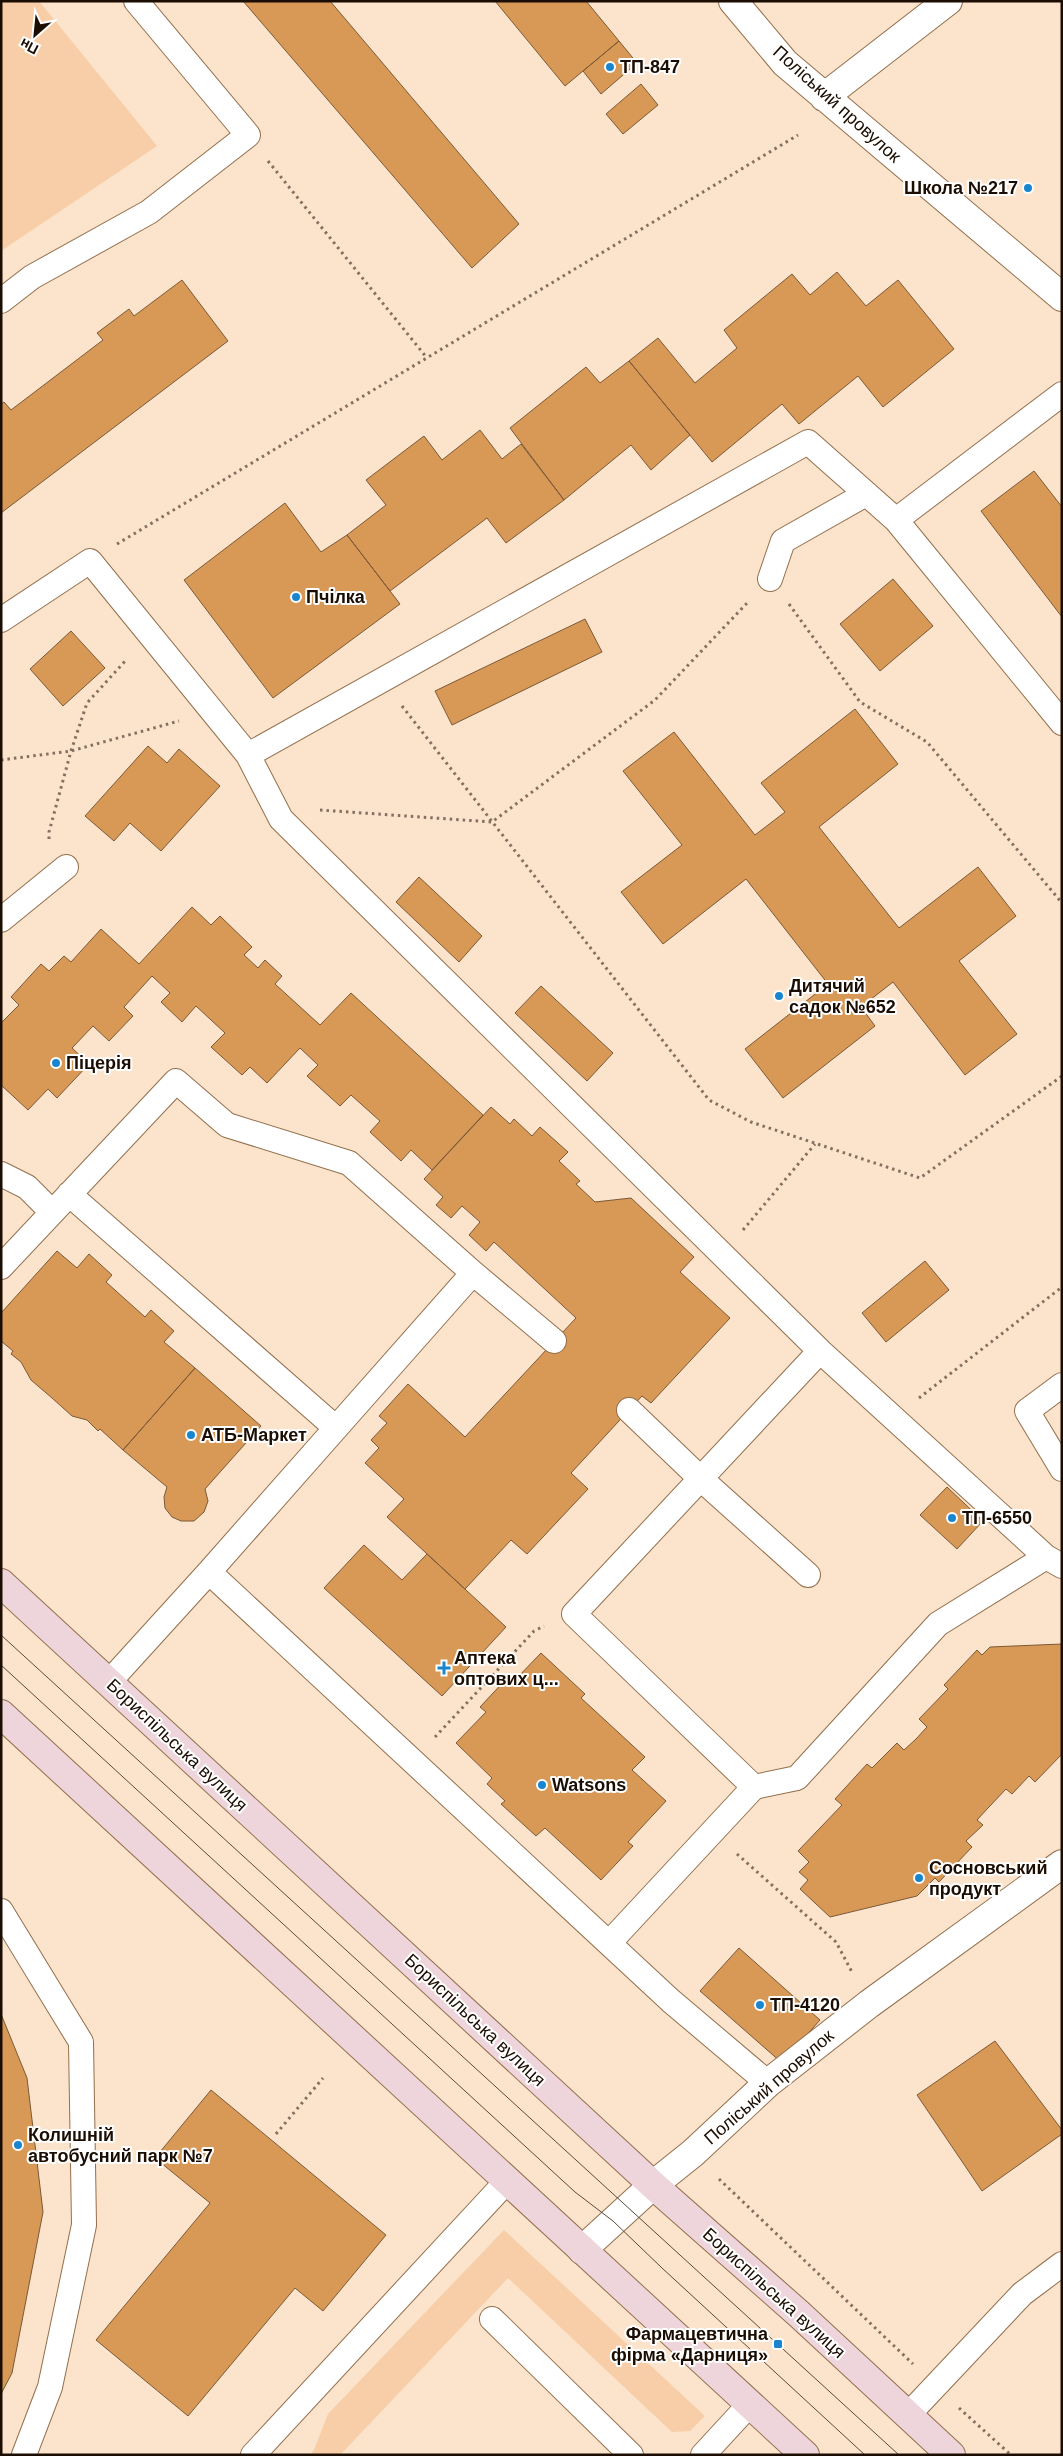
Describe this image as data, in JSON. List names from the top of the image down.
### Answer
{
  "streets": {
    "main road": ["Бориспільська вулиця"],
    "street": ["Поліський провулок"]
  },
  "crossings": [
    ["Поліський провулок", "Бориспільська вулиця"]
  ],
  "places": {
    "other": [
      "ТП-847",
      "Школа №217",
      "Пчілка",
      "Дитячий садок №652",
      "Піцерія",
      "АТБ-Маркет",
      "ТП-6550",
      "Watsons",
      "Сосновський продукт",
      "ТП-4120",
      "Колишній автобусний парк №7"
    ],
    "health": ["Аптека оптових ц..."],
    "transit": ["Фармацевтична фірма «Дарниця»"]
  },
  "north": "bottom left"
}
